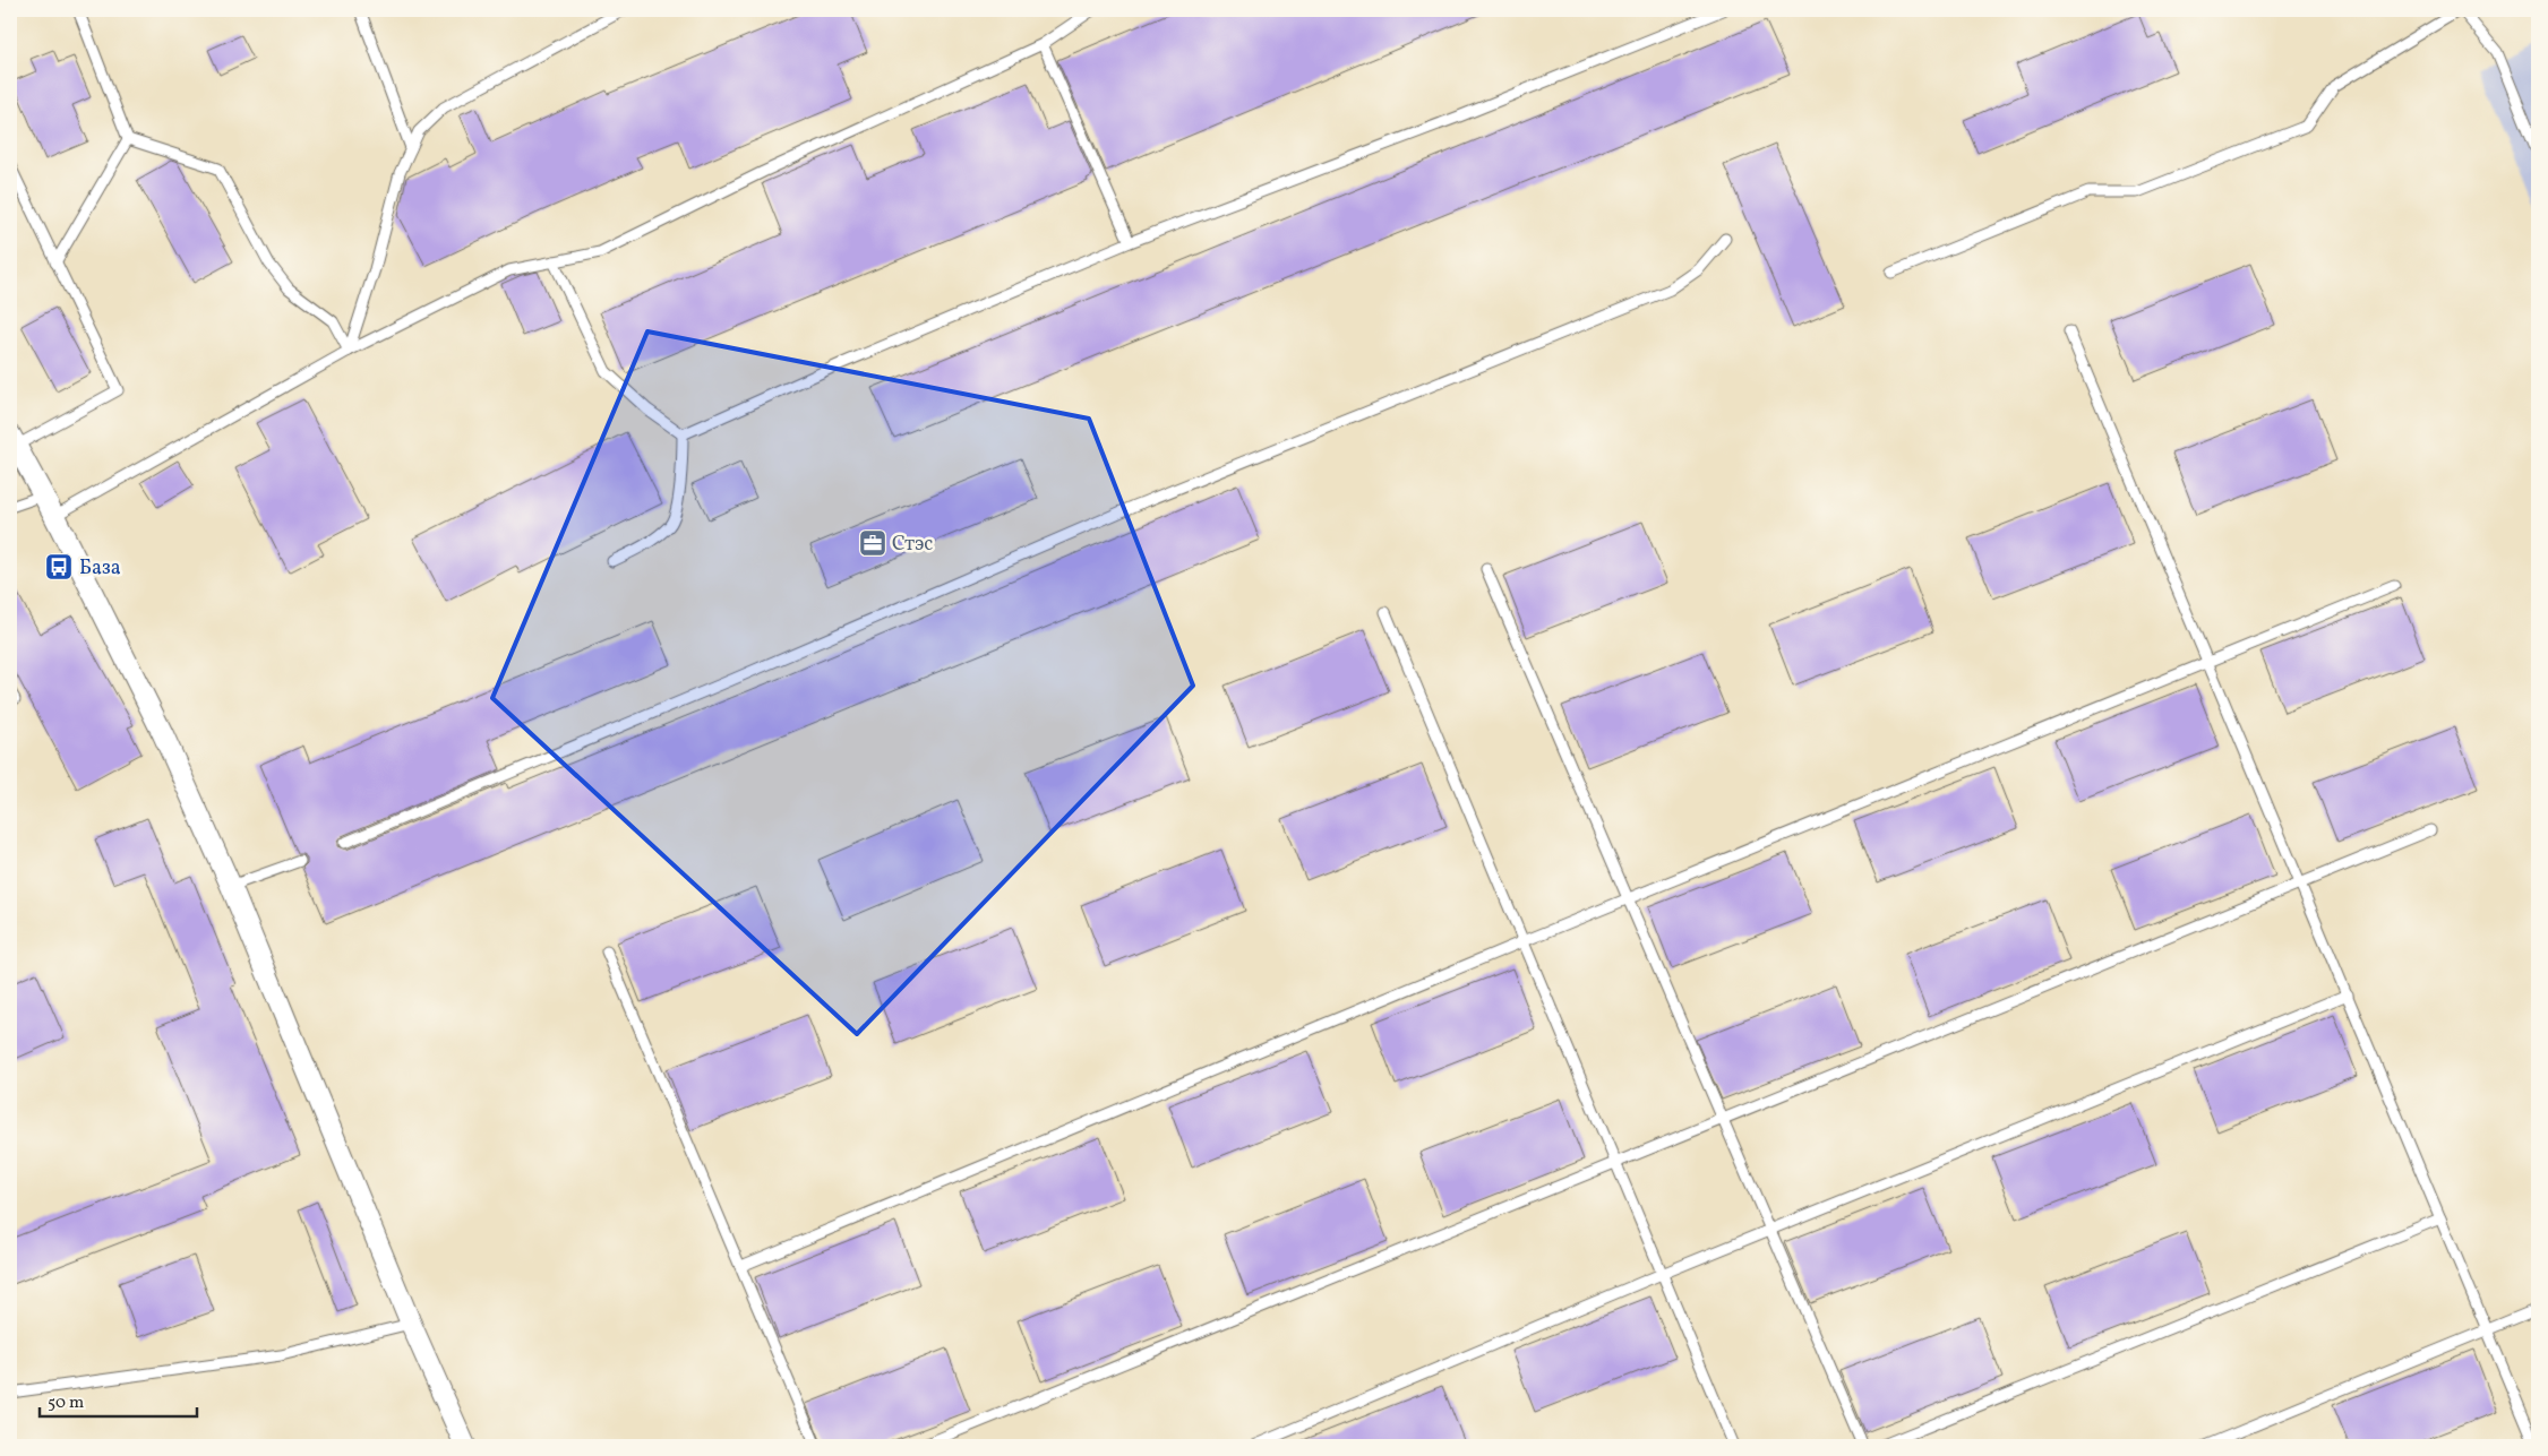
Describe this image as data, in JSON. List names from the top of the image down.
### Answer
{
  "places": {
    "office": ["Стэс"],
    "bus stop": ["База"]
  },
  "scale_bar": "50 m"
}
